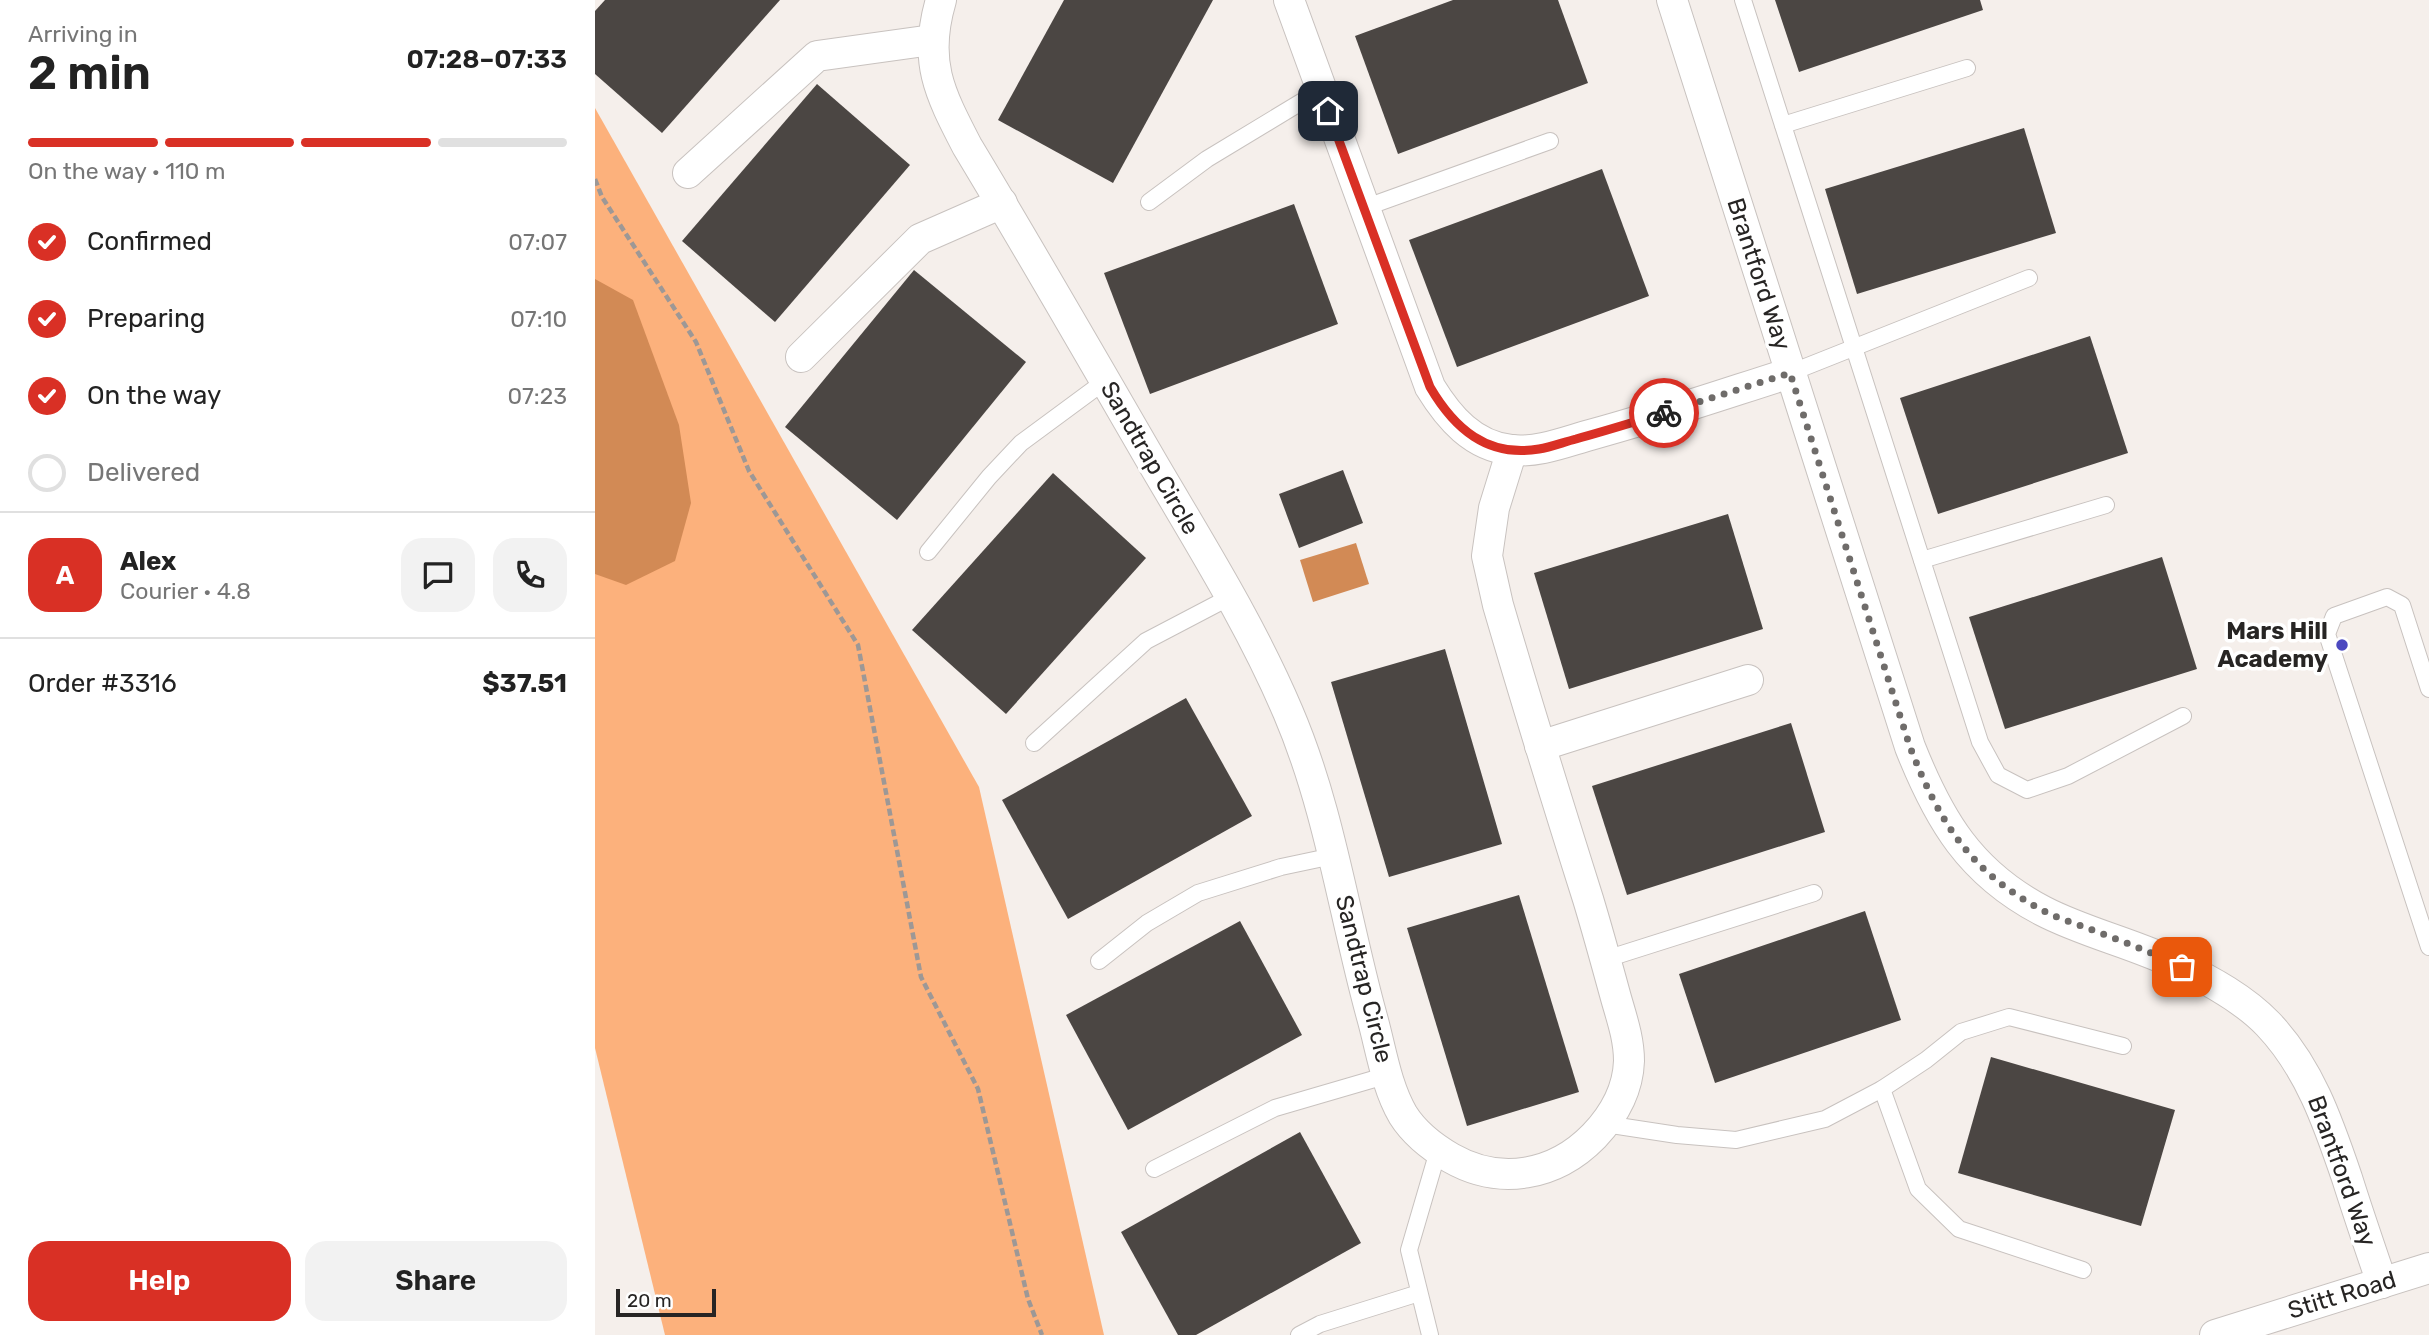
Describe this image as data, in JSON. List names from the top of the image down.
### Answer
{
  "streets": {
    "street": ["Brantford Way", "Sandtrap Circle", "Stitt Road"]
  },
  "crossings": [
    ["Brantford Way", "Stitt Road"]
  ],
  "places": ["Mars Hill Academy"],
  "scale_bar": "20 m",
  "page": {
    "heading": ["2 min", "Arriving in", "07:28–07:33"],
    "panel": [
      "Alex",
      "Courier · 4.8",
      "Order #3316",
      "$37.51"
    ],
    "bar": "On the way · 110 m",
    "list": [
      ["Confirmed", "07:07"],
      ["Preparing", "07:10"],
      ["On the way", "07:23"],
      "Delivered"
    ],
    "round": "A",
    "buttons": ["Help", "Share"],
    "scale": "20 m"
  }
}
